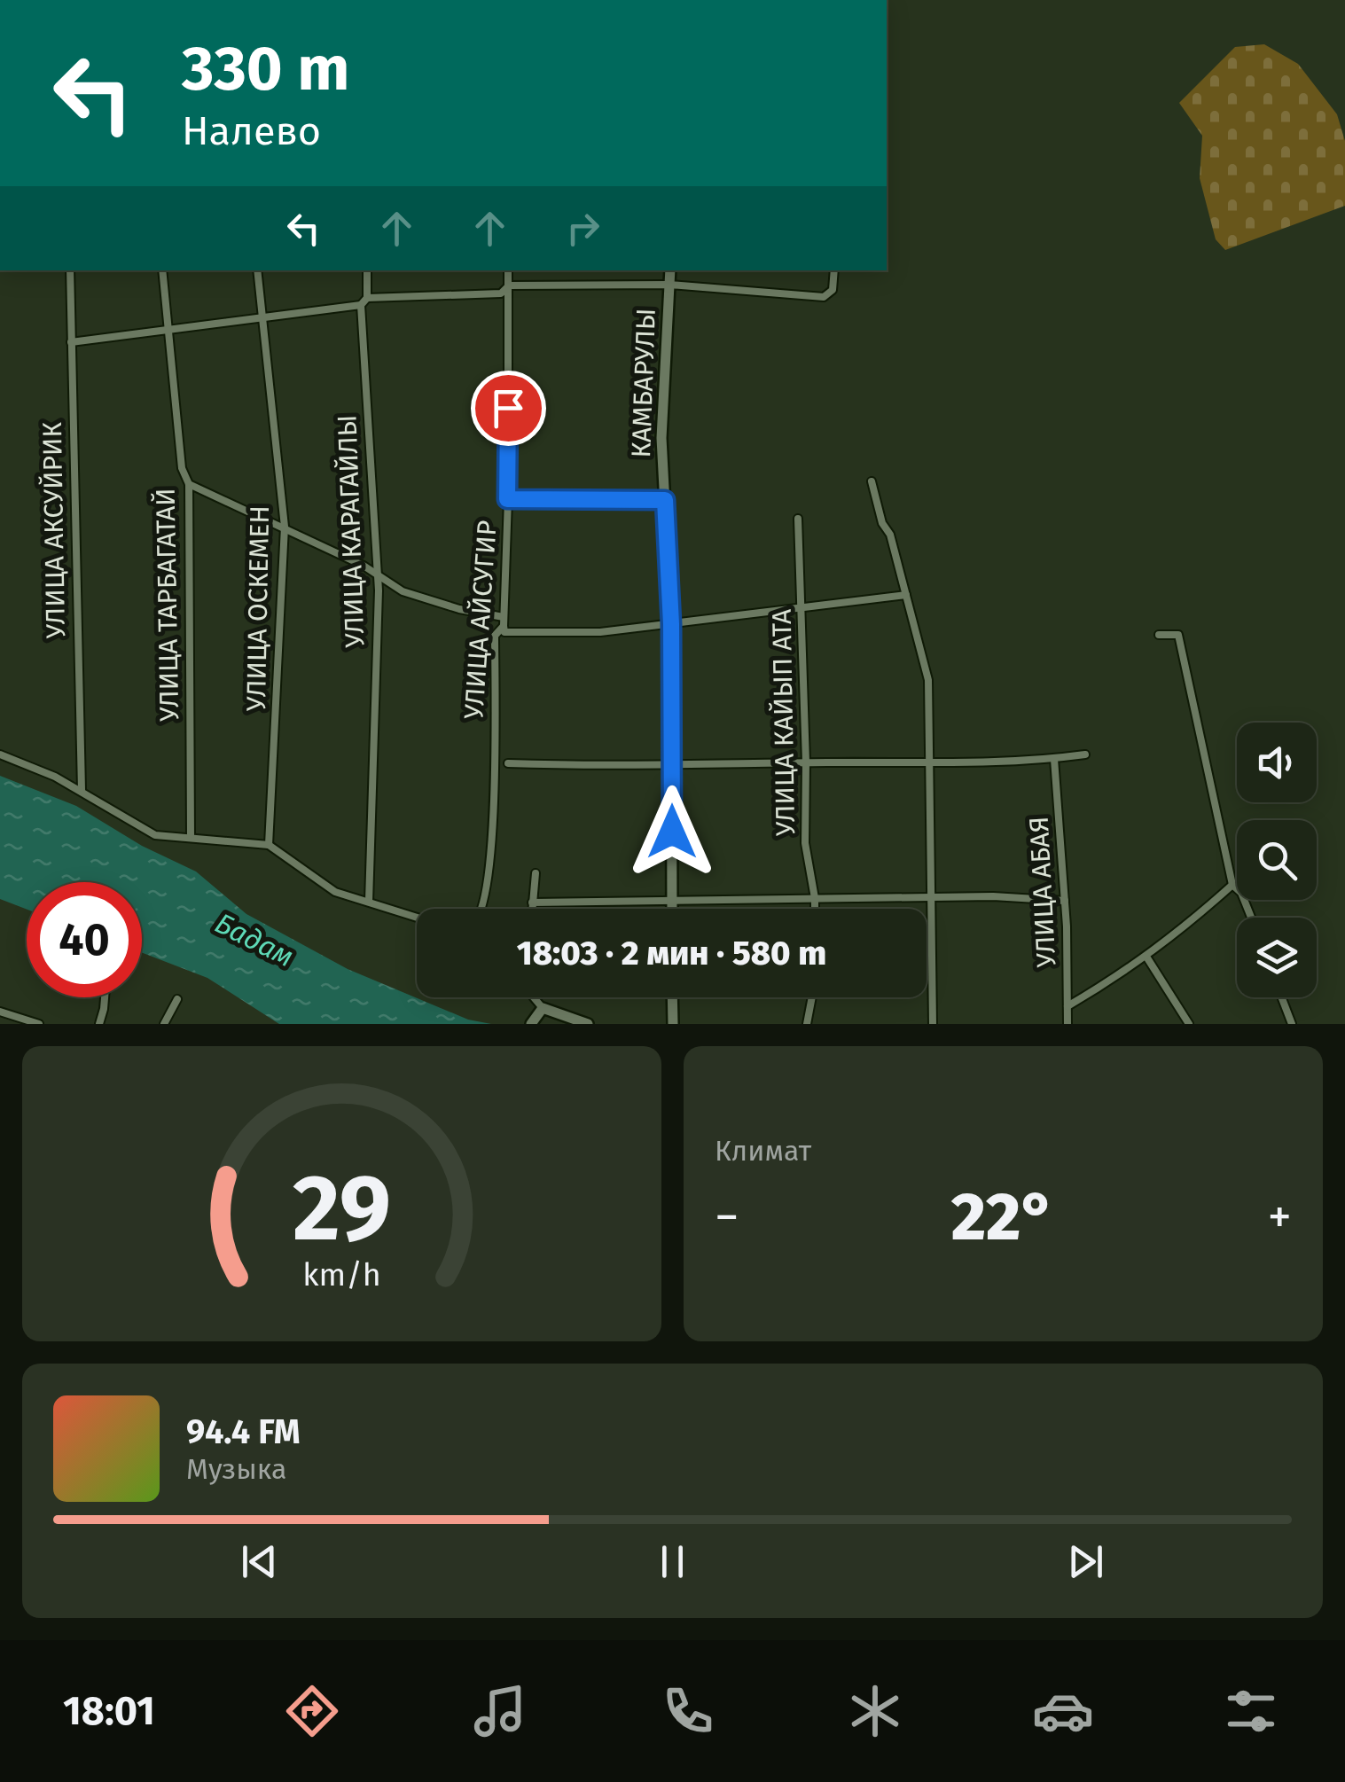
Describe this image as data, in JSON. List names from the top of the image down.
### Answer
{
  "streets": {
    "street": [
      "КАМБАРУЛЫ",
      "УЛИЦА АКСУЙРИК",
      "УЛИЦА КАРАГАЙЛЫ",
      "УЛИЦА ТАРБАГАТАЙ",
      "УЛИЦА ОСКЕМЕН",
      "УЛИЦА АЙСУГИР",
      "УЛИЦА КАЙЫП АТА",
      "УЛИЦА АБАЯ"
    ]
  },
  "water": ["Бадам"],
  "page": {
    "turn": ["330 m", "Налево"],
    "limit": "40",
    "trip": "18:03 · 2 мин · 580 m",
    "tile": "Климат",
    "heat": ["−", "22°", "+"],
    "song": ["94.4 FM", "Музыка"],
    "tabs": "18:01",
    "gauge": ["29", "km/h"]
  }
}
